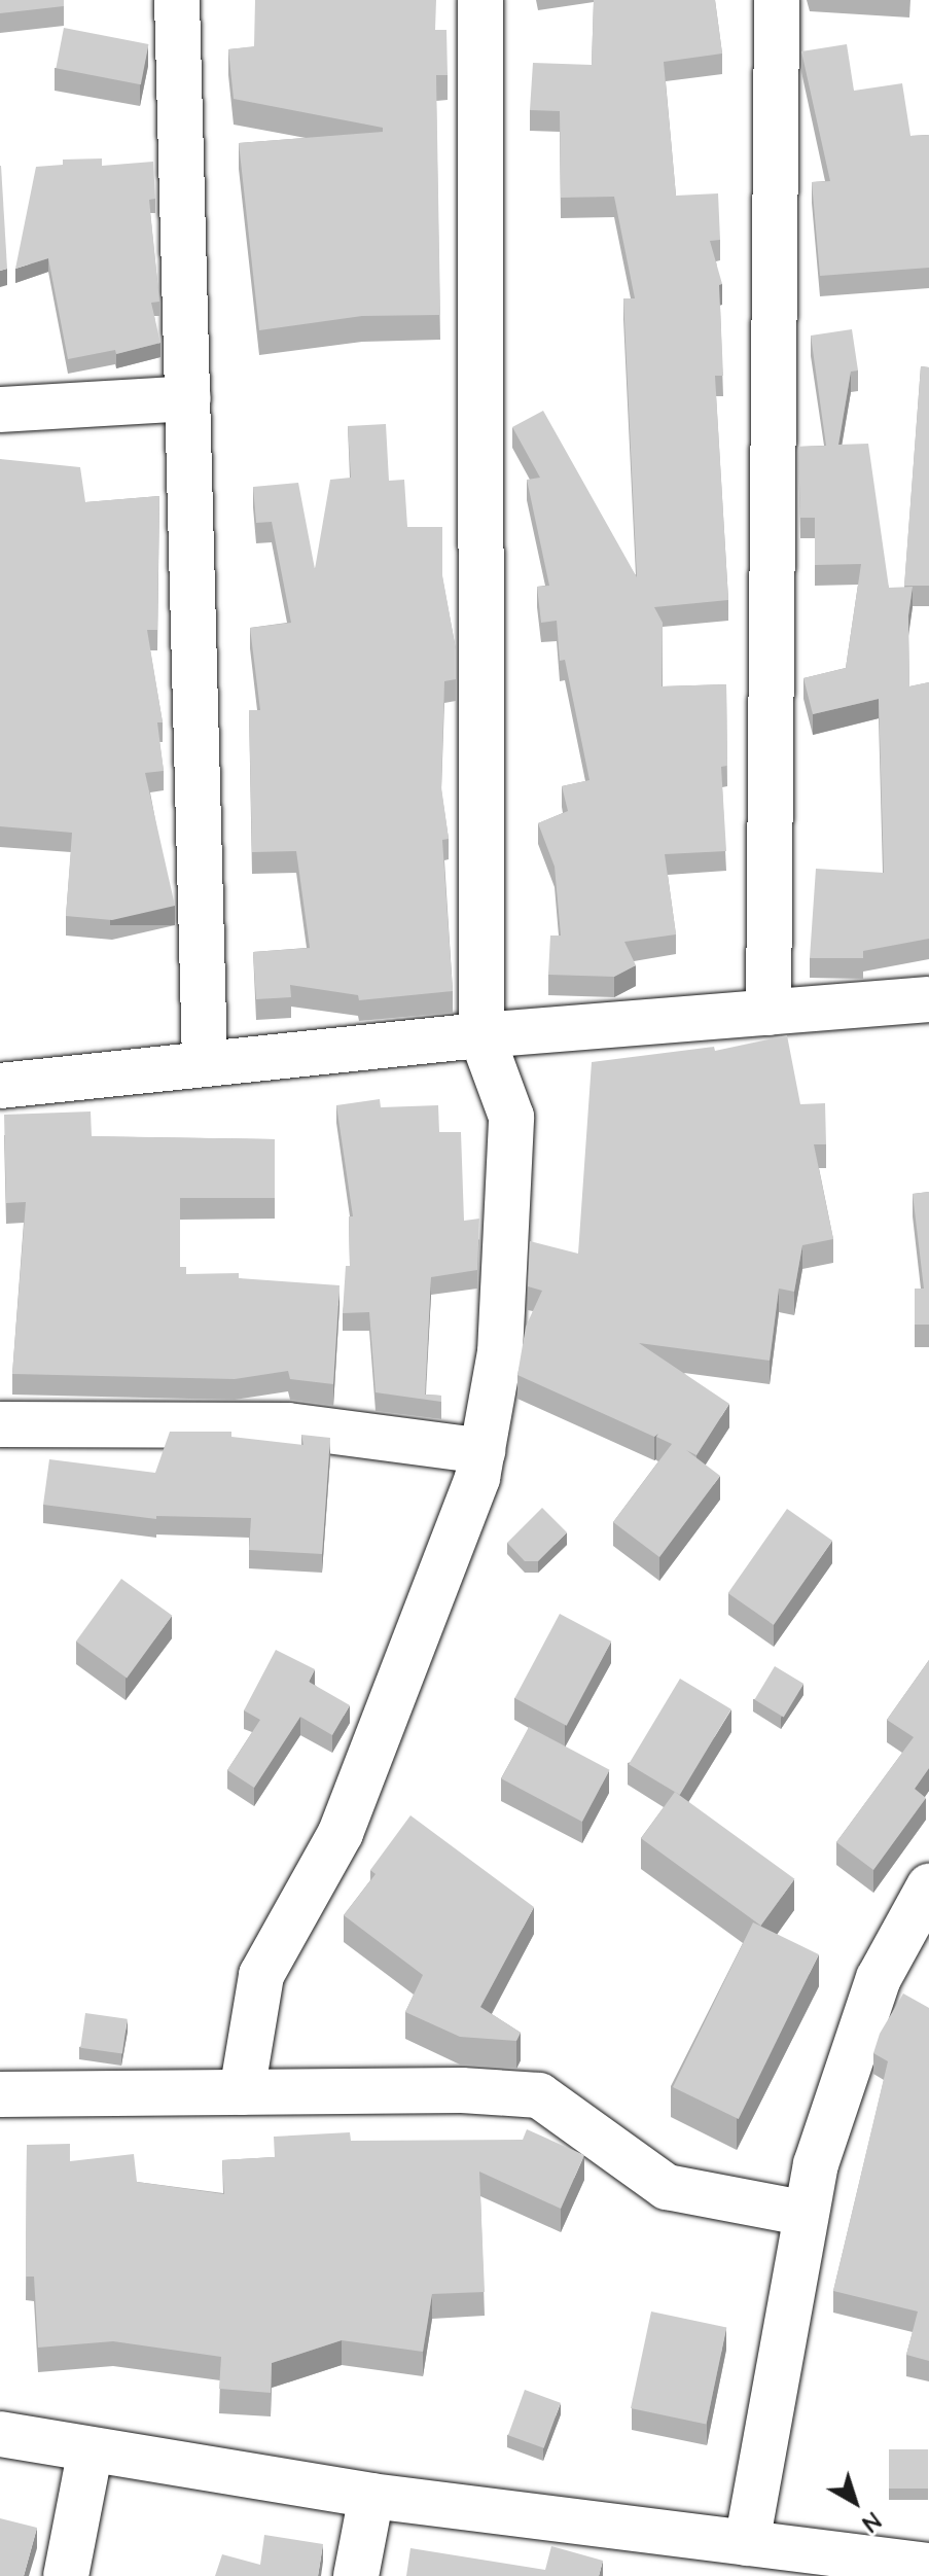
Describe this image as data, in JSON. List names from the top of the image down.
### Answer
{
  "north": "bottom right"
}
